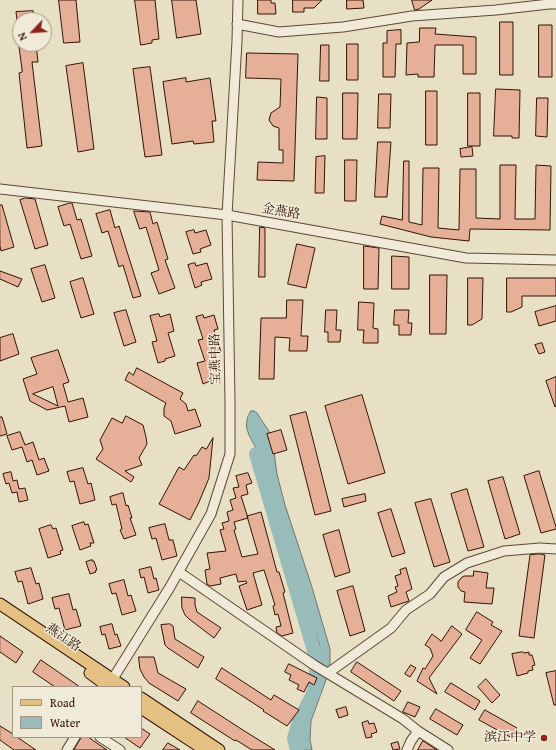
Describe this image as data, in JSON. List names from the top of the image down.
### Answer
{
  "streets": {
    "main road": ["燕江路"],
    "street": ["金燕路", "宝燕中路"]
  },
  "crossings": [
    ["金燕路", "宝燕中路"],
    ["宝燕中路", "燕江路"]
  ],
  "places": ["滨江中学"],
  "legend": ["Road", "Water"],
  "north": "bottom left"
}
